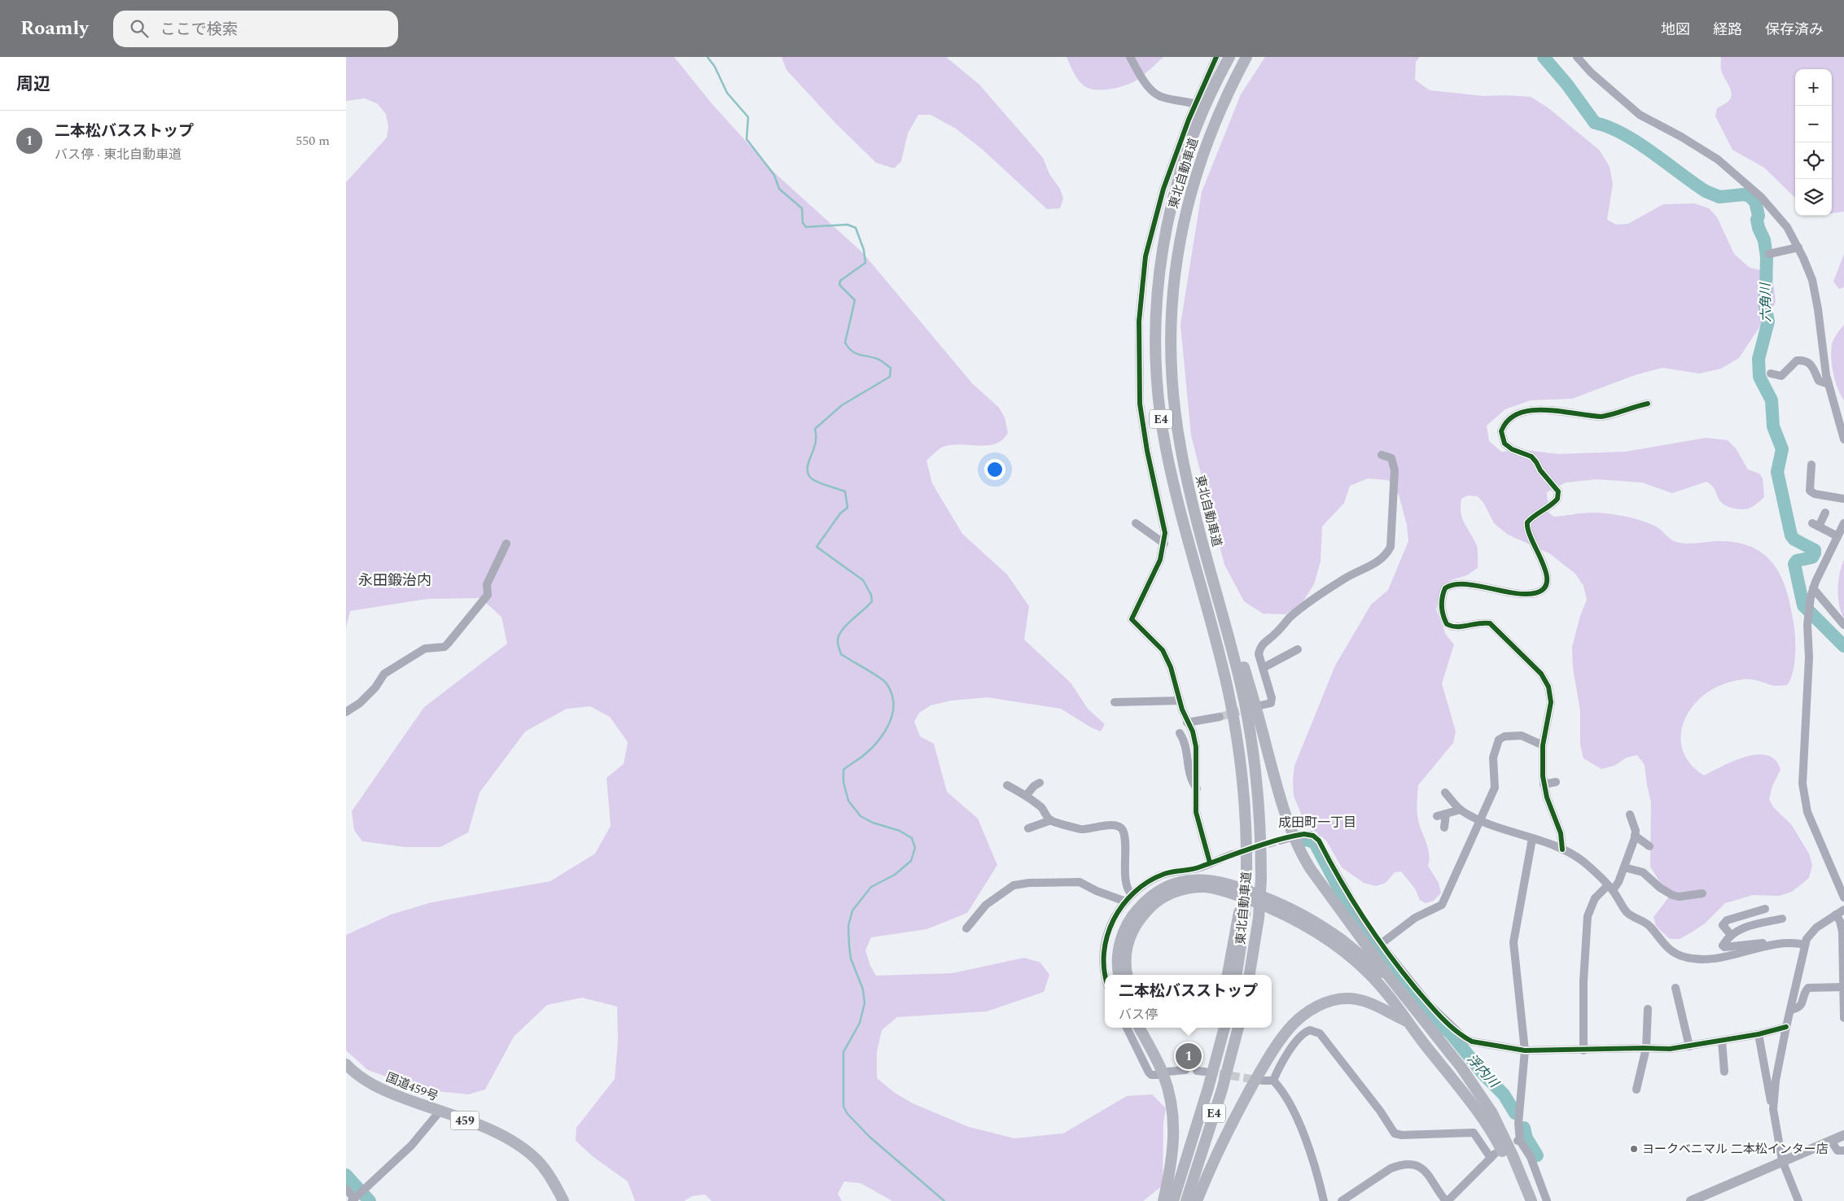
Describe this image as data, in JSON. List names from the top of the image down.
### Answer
{
  "streets": {
    "highway": [
      "東北自動車道",
      "E4",
      "国道459号",
      "459"
    ]
  },
  "districts": ["永田鍛治内", "成田町一丁目"],
  "water": ["六角川", "浮内川"],
  "places": ["ヨークベニマル 二本松インター店"],
  "page": {
    "header": "Roamly",
    "search": "ここで検索",
    "nav": ["地図", "経路", "保存済み"],
    "heading": "周辺",
    "map_buttons": ["+", "−"],
    "list": [
      {
        "mark": "1",
        "name": "二本松バスストップ",
        "note": "バス停 · 東北自動車道",
        "value": "550 m"
      }
    ],
    "popup": ["二本松バスストップ", "バス停"],
    "pins": "1"
  }
}
